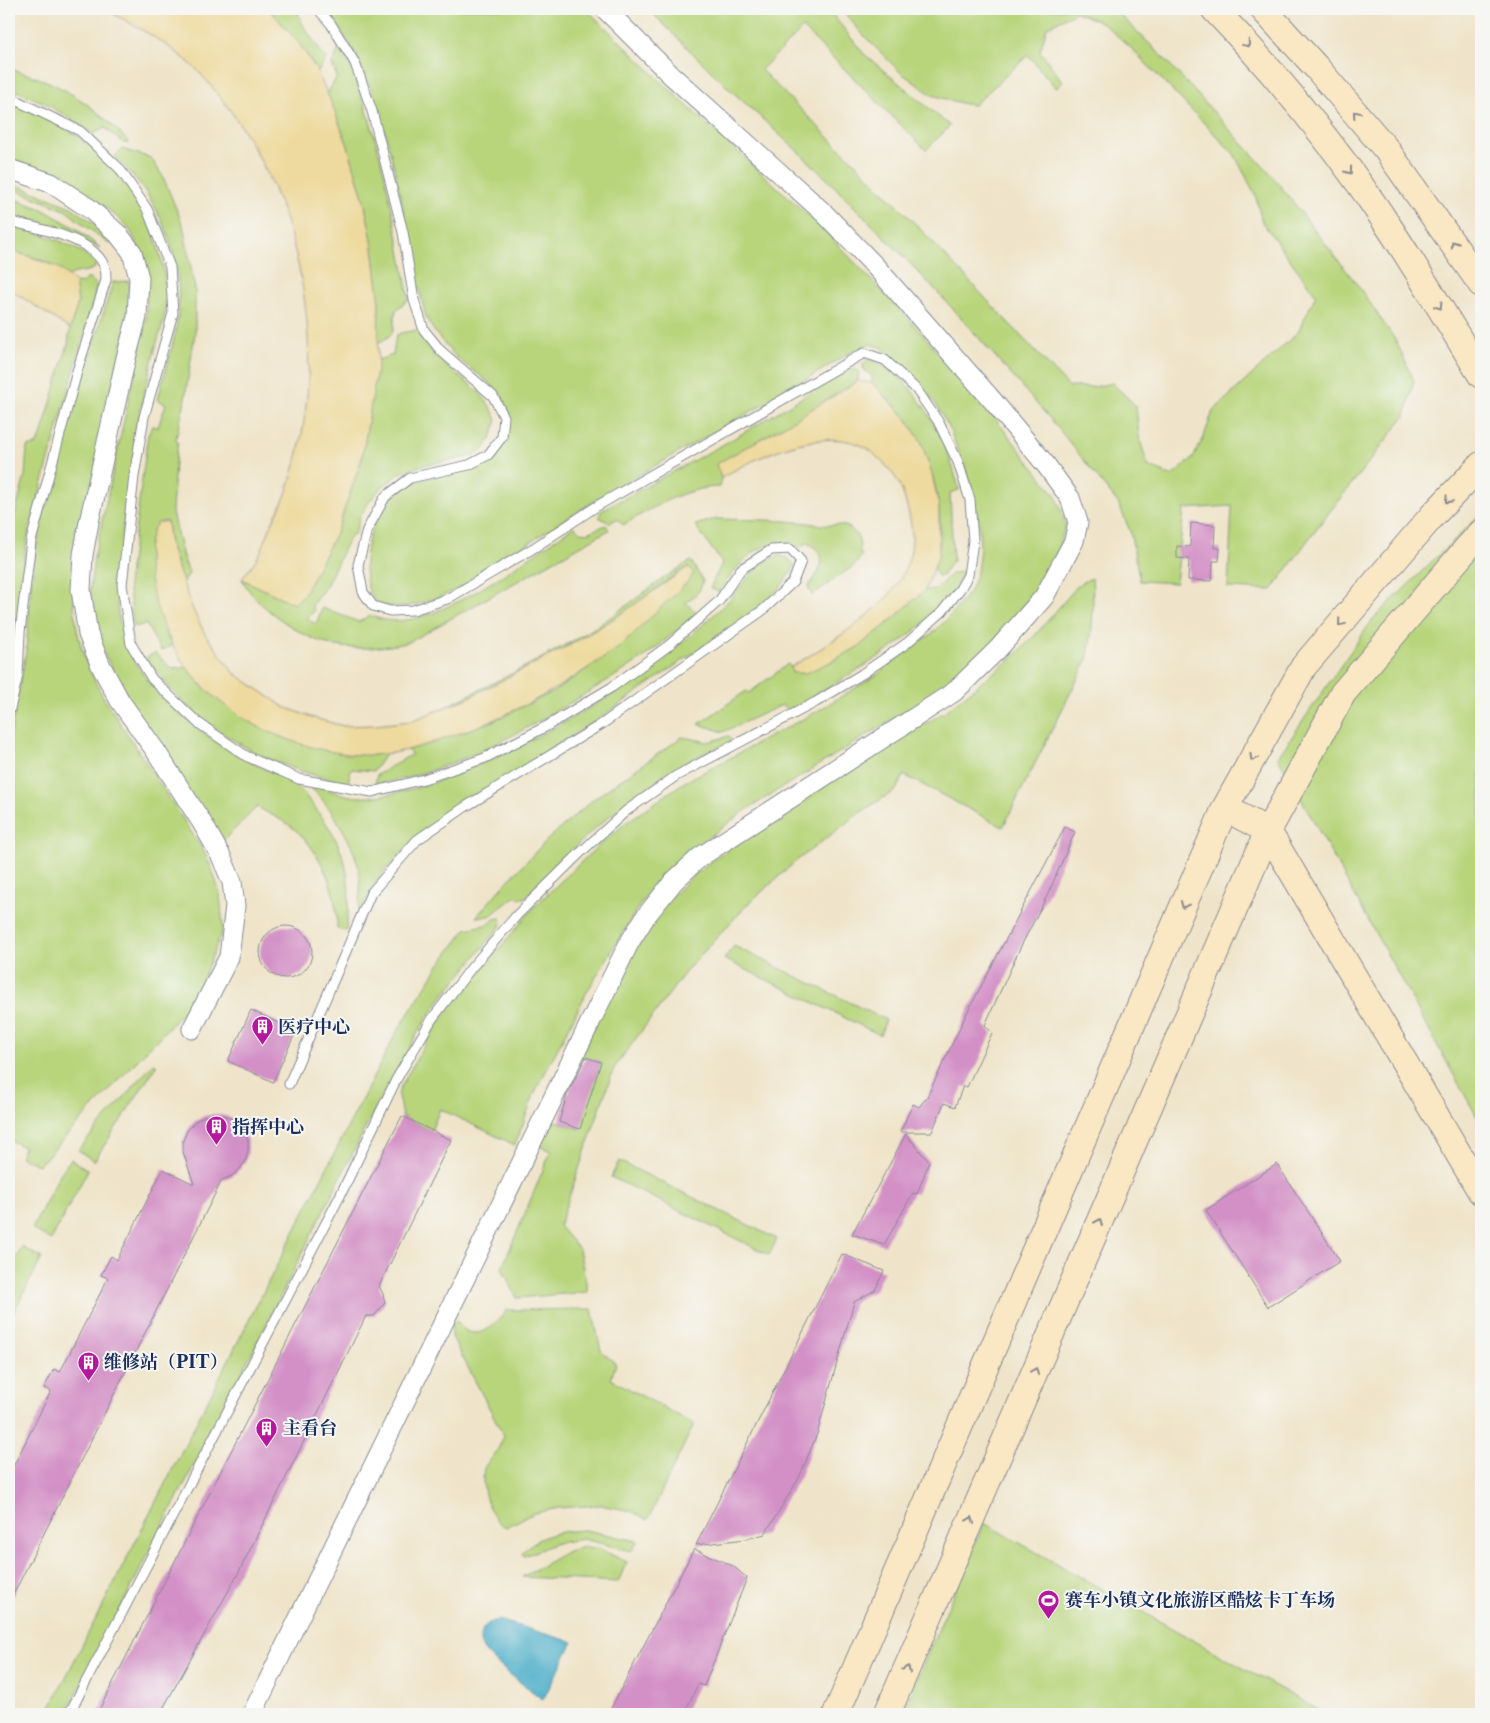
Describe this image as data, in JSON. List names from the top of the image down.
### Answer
{
  "places": {
    "building": [
      "医疗中心",
      "指挥中心",
      "维修站（PIT）",
      "主看台"
    ],
    "sports": ["赛车小镇文化旅游区酷炫卡丁车场"]
  }
}
